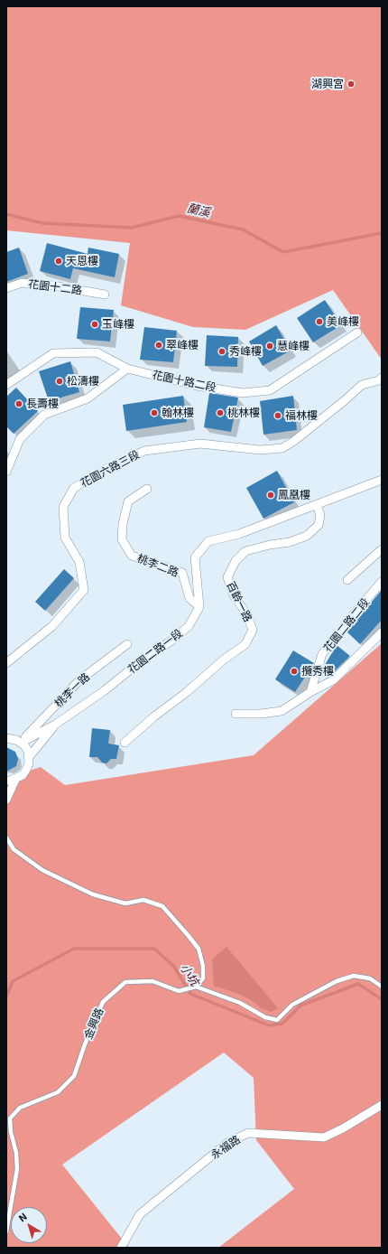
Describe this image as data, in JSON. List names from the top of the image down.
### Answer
{
  "streets": {
    "street": [
      "花園十二路",
      "花園十路二段",
      "花園六路三段",
      "桃李二路",
      "百齡一路",
      "花園二路二段",
      "花園二路一段",
      "桃李一路",
      "永福路"
    ],
    "lane": ["金興路"]
  },
  "crossings": [
    ["桃李二路", "花園二路一段"],
    ["花園二路一段", "桃李一路"]
  ],
  "water": ["蘭溪", "小坑"],
  "places": [
    "湖興宮",
    "天恩樓",
    "美峰樓",
    "玉峰樓",
    "翠峰樓",
    "慧峰樓",
    "秀峰樓",
    "松濤樓",
    "長壽樓",
    "翰林樓",
    "桃林樓",
    "福林樓",
    "鳳凰樓",
    "攬秀樓"
  ],
  "north": "top left"
}
